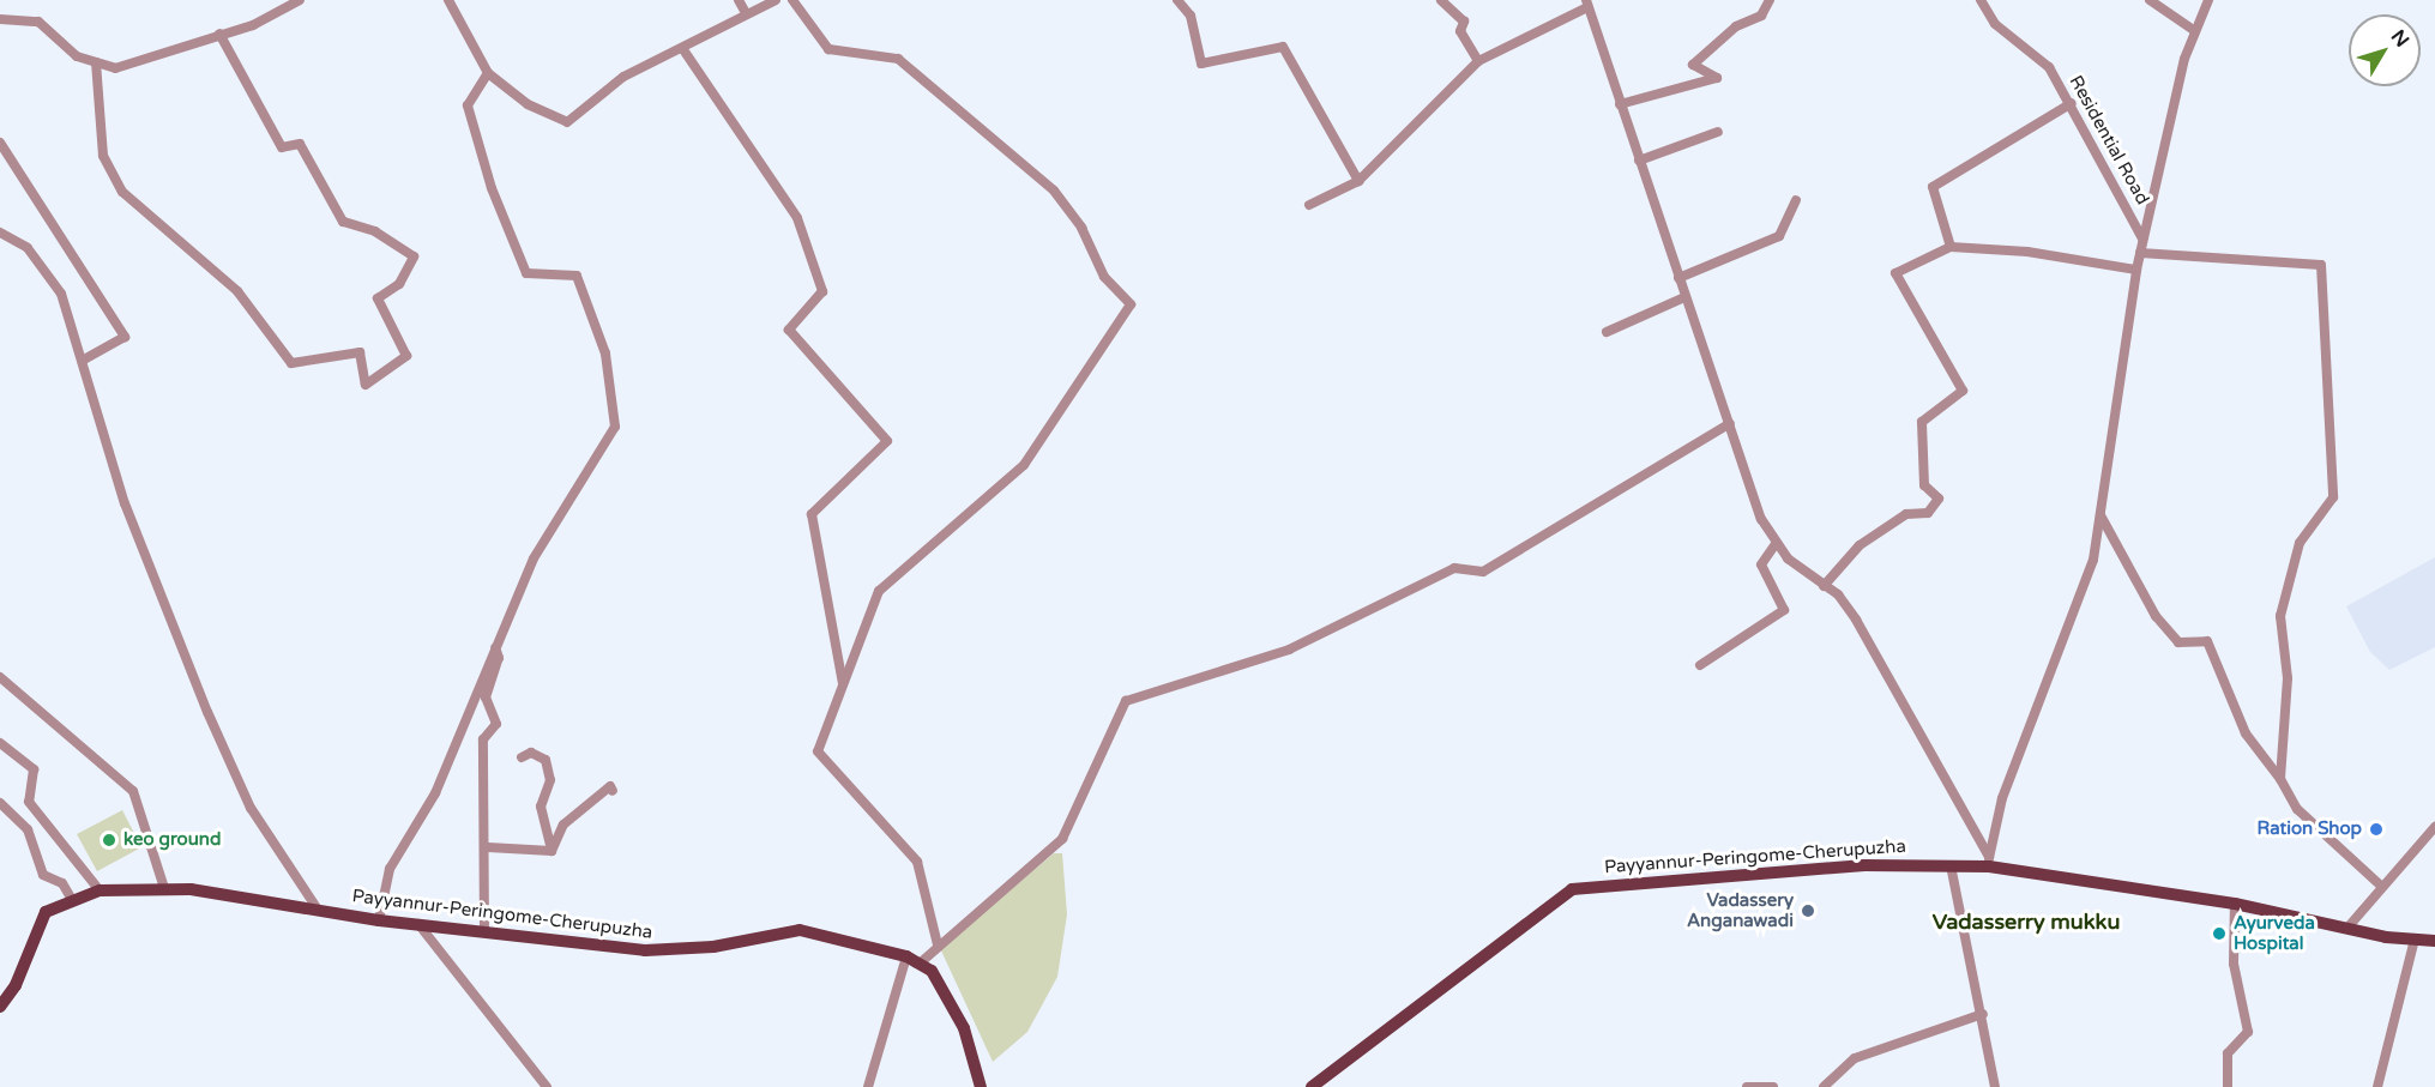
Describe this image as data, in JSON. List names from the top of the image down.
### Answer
{
  "streets": {
    "main road": ["Payyannur-Peringome-Cherupuzha"],
    "street": ["Residential Road"]
  },
  "districts": ["Vadasserry mukku"],
  "places": [
    "Ration Shop",
    "keo ground",
    "Vadassery Anganawadi",
    "Ayurveda Hospital"
  ],
  "north": "top right"
}
